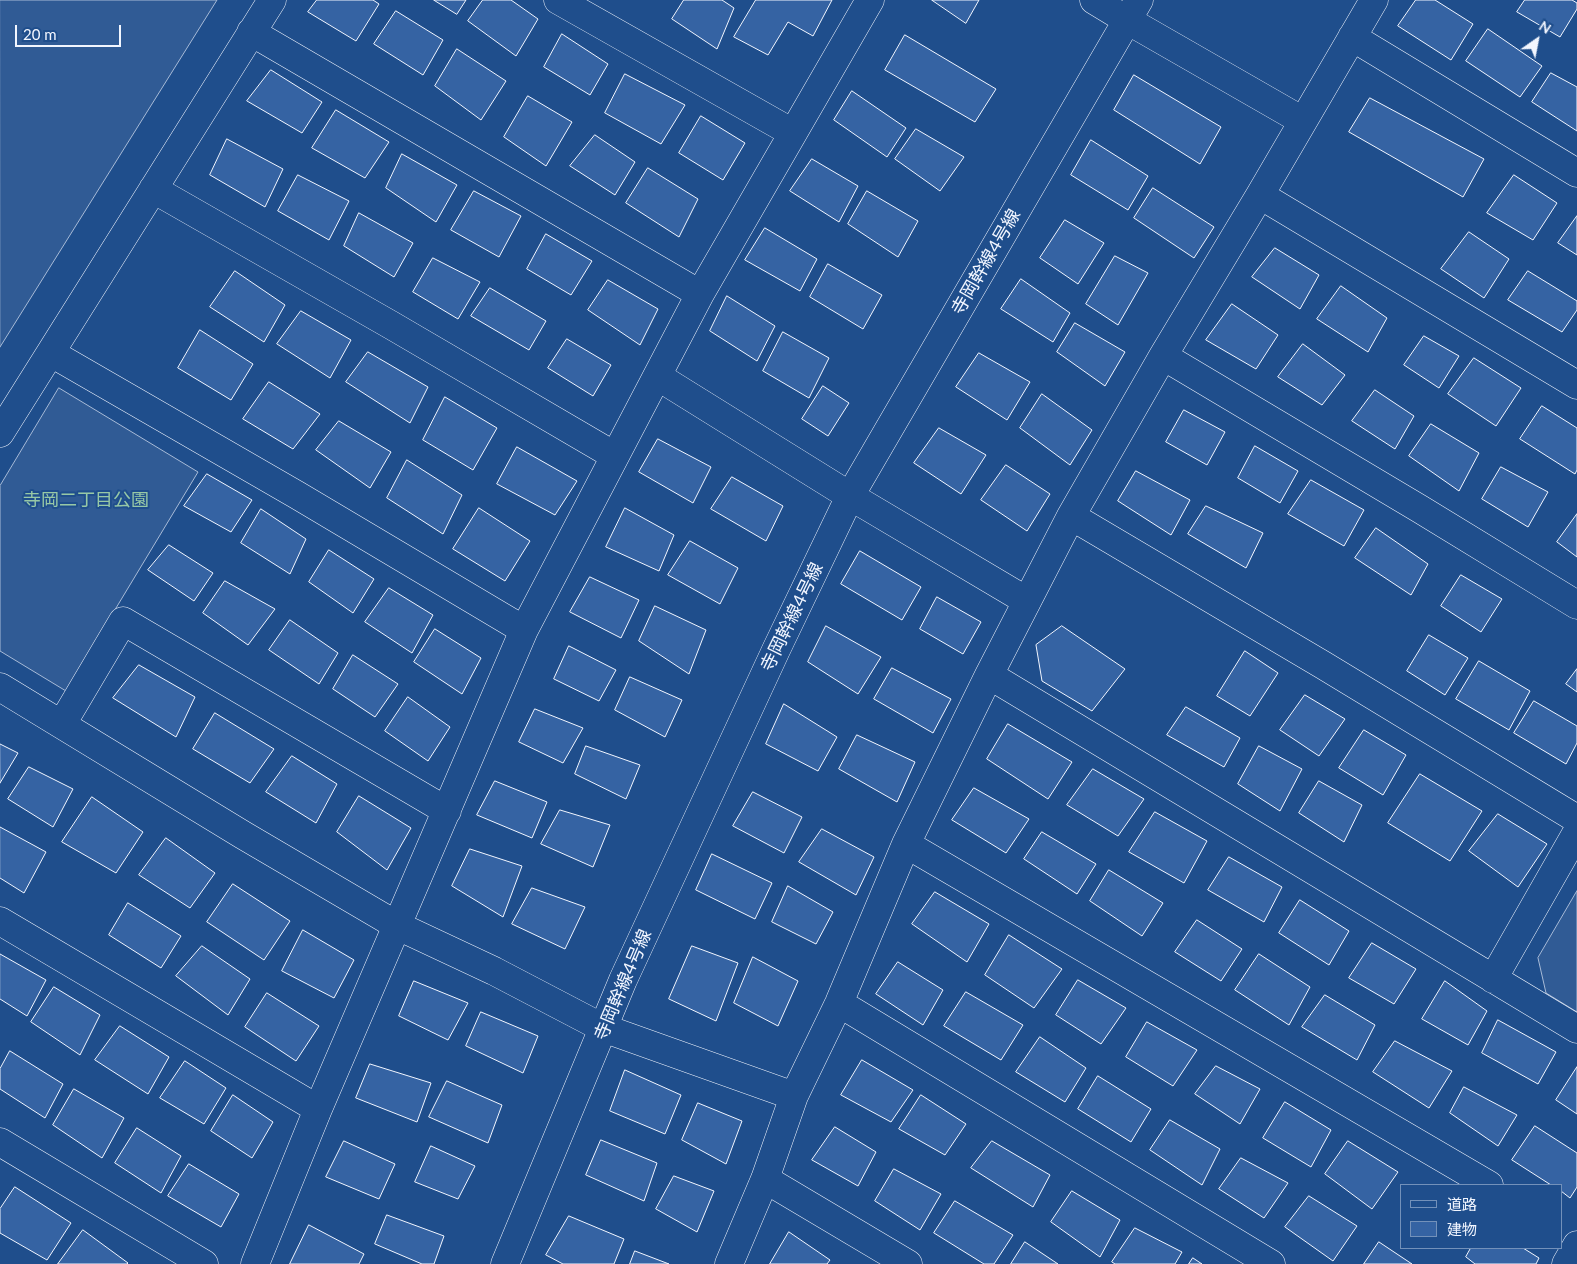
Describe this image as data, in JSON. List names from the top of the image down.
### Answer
{
  "streets": {
    "street": ["寺岡幹線4号線"]
  },
  "parks": ["寺岡二丁目公園"],
  "legend": ["道路", "建物"],
  "scale_bar": "20 m",
  "north": "top right"
}
